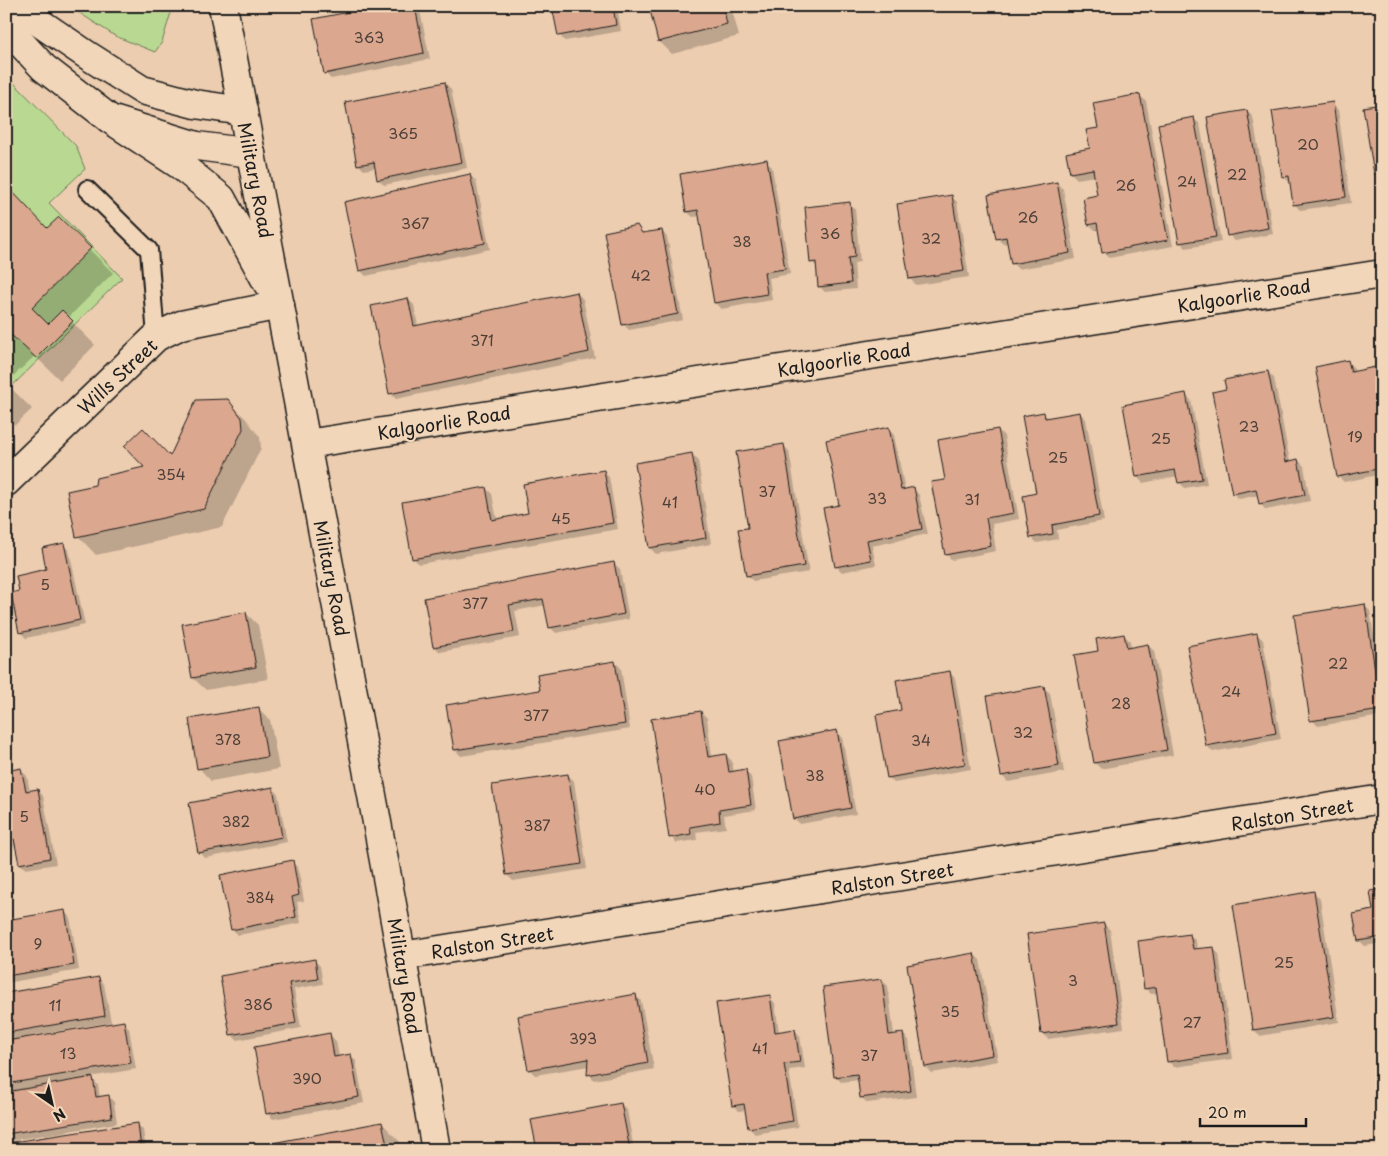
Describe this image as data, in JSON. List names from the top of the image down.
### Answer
{
  "streets": {
    "street": [
      "Military Road",
      "Kalgoorlie Road",
      "Wills Street",
      "Ralston Street"
    ]
  },
  "crossings": [
    ["Military Road", "Kalgoorlie Road"],
    ["Military Road", "Wills Street"],
    ["Military Road", "Ralston Street"]
  ],
  "house_numbers": [
    "363",
    "365",
    "20",
    "22",
    "24",
    "26",
    "26",
    "367",
    "36",
    "32",
    "38",
    "42",
    "371",
    "23",
    "19",
    "25",
    "25",
    "354",
    "37",
    "33",
    "31",
    "41",
    "45",
    "5",
    "377",
    "22",
    "24",
    "28",
    "377",
    "32",
    "378",
    "34",
    "38",
    "40",
    "5",
    "382",
    "387",
    "384",
    "9",
    "25",
    "3",
    "386",
    "11",
    "35",
    "27",
    "393",
    "41",
    "13",
    "37",
    "390"
  ],
  "scale_bar": "20 m",
  "north": "bottom right"
}
